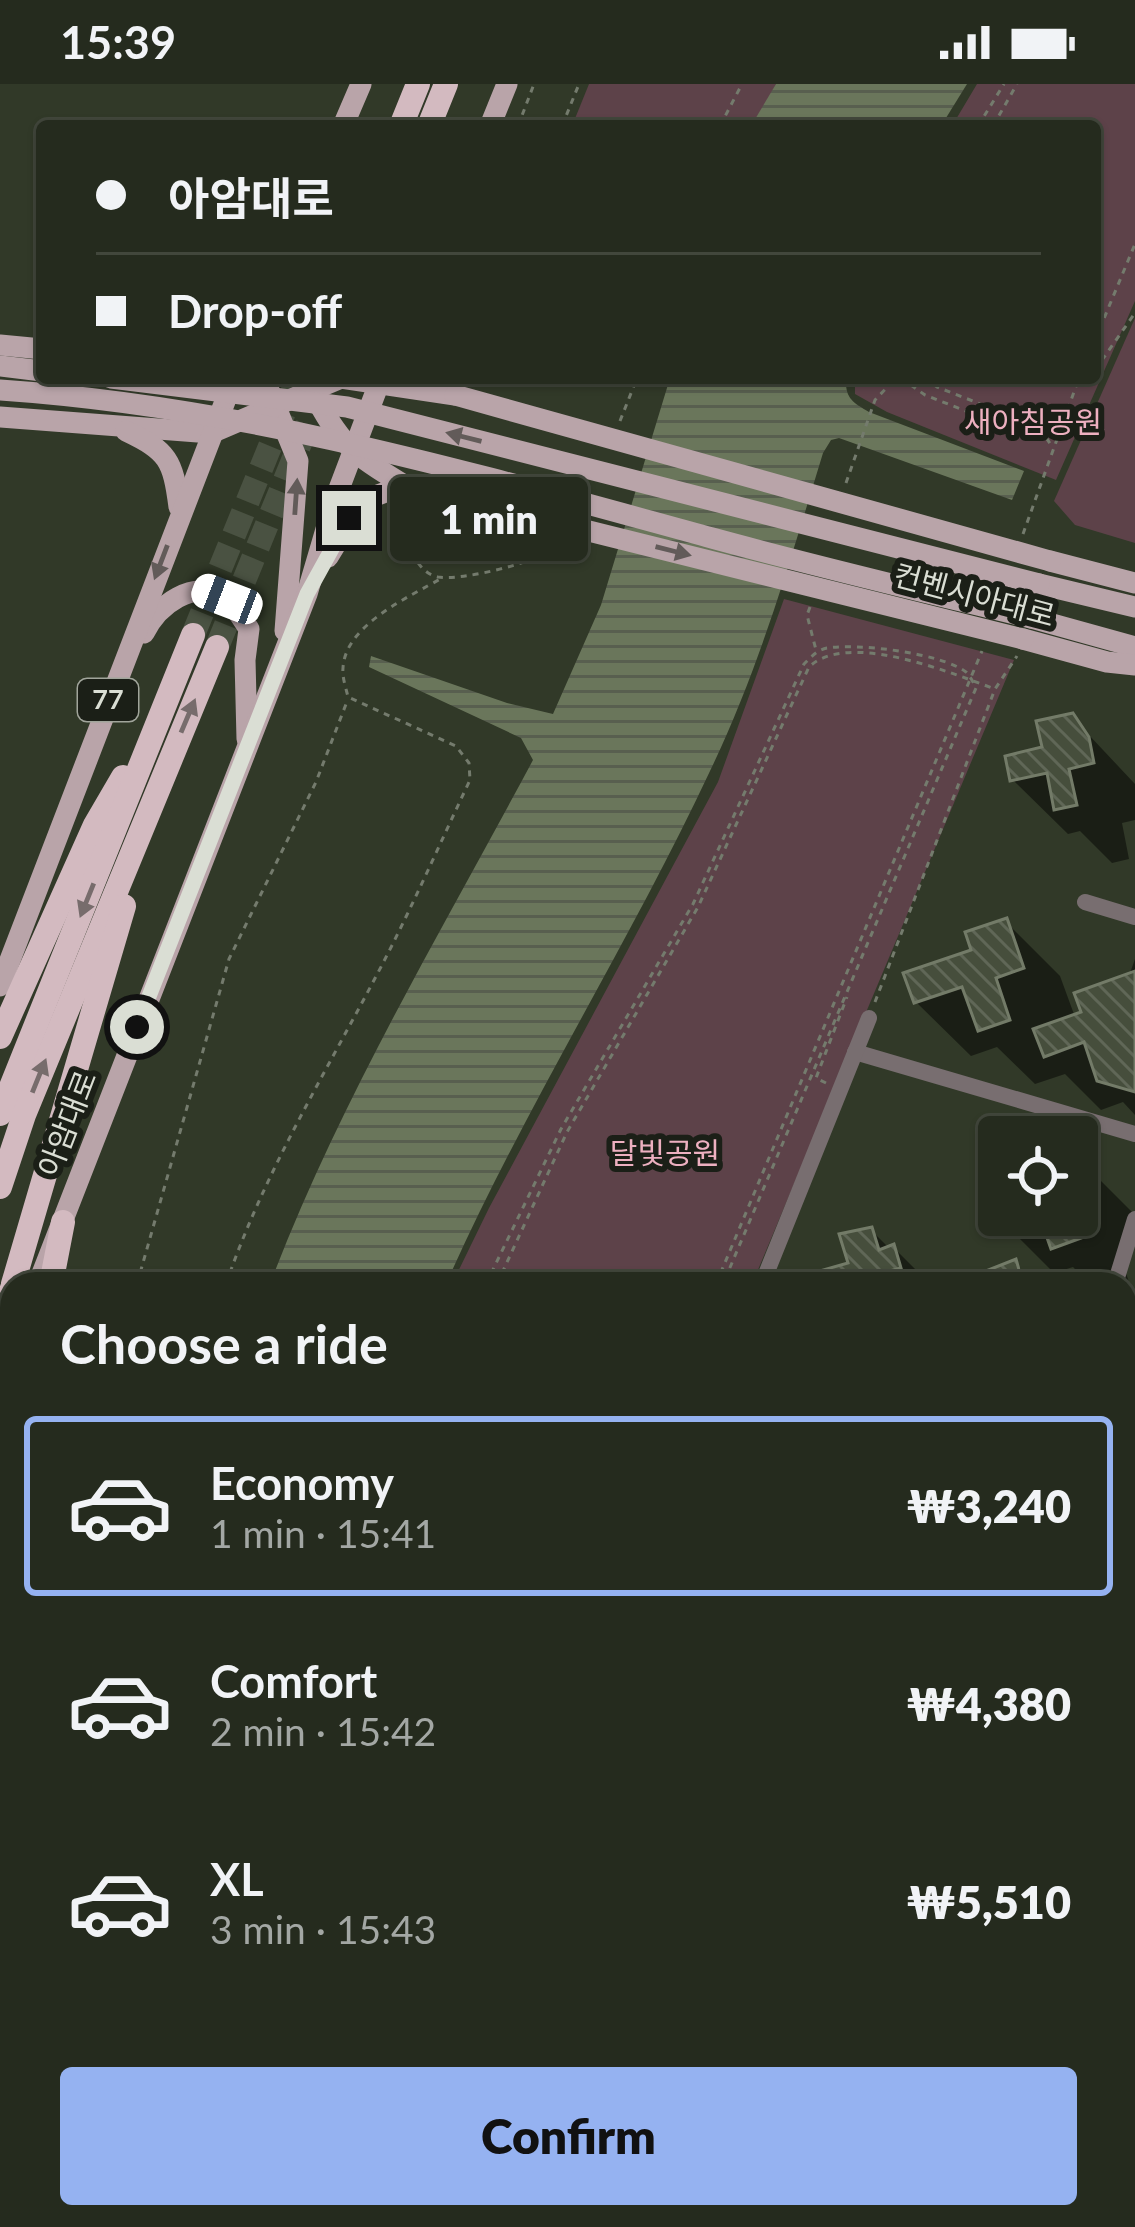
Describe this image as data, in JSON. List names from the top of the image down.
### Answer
{
  "streets": {
    "highway": ["아암대로"],
    "main road": ["컨벤시아대로", "77"]
  },
  "parks": ["새아침공원", "달빛공원"],
  "page": {
    "status": "15:39",
    "banner": ["아암대로", "Drop-off"],
    "bubble": "1 min",
    "heading": "Choose a ride",
    "list": [
      {
        "name": "Economy",
        "note": "1 min · 15:41",
        "value": "₩3,240"
      },
      {
        "name": "Comfort",
        "note": "2 min · 15:42",
        "value": "₩4,380"
      },
      {
        "name": "XL",
        "note": "3 min · 15:43",
        "value": "₩5,510"
      }
    ],
    "buttons": "Confirm"
  }
}
